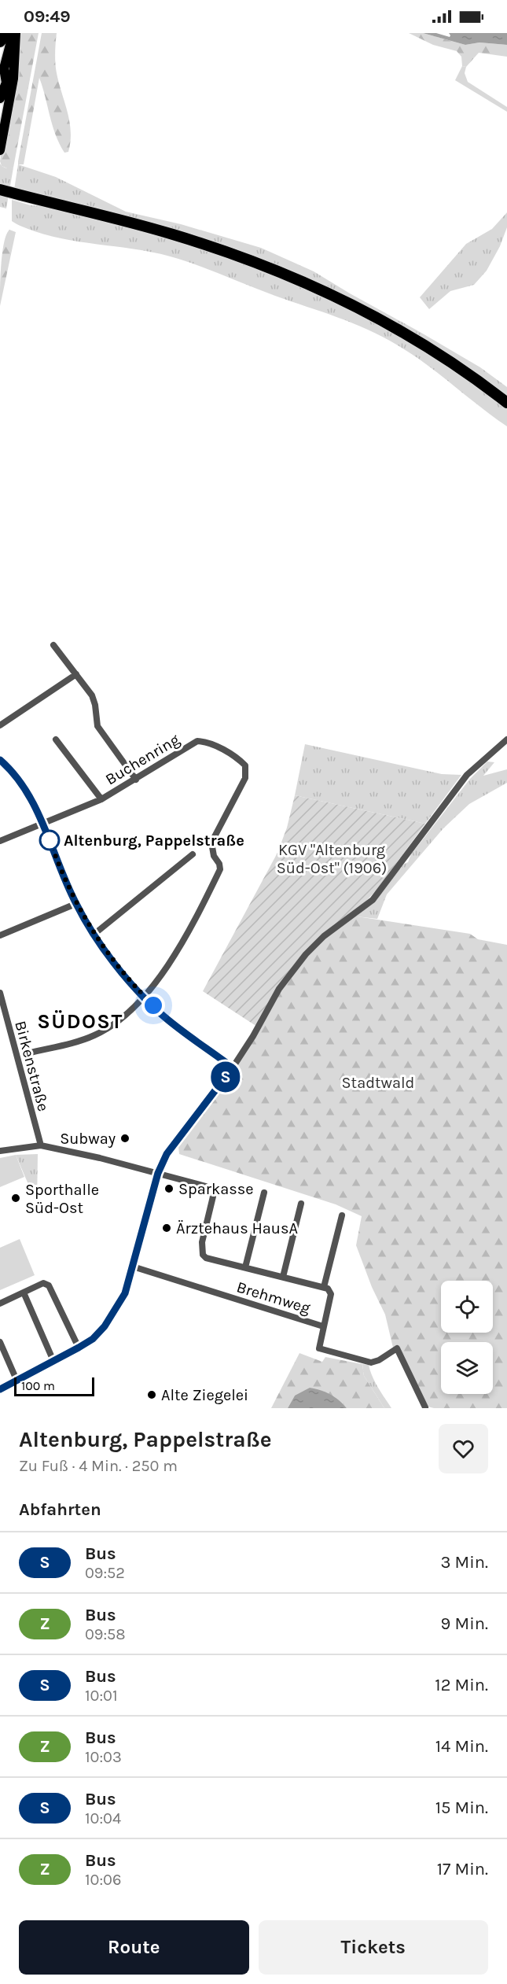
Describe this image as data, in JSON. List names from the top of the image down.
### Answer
{
  "streets": {
    "street": ["Buchenring", "Birkenstraße", "Brehmweg"]
  },
  "crossings": [
    ["Buchenring", "Birkenstraße"]
  ],
  "districts": ["SÜDOST"],
  "parks": ["KGV \"Altenburg Süd-Ost\" (1906)", "Stadtwald"],
  "places": [
    "Altenburg, Pappelstraße",
    "Subway",
    "Sparkasse",
    "Sporthalle Süd-Ost",
    "Ärztehaus HausA",
    "Alte Ziegelei"
  ],
  "lines": ["bus line S"],
  "scale_bar": "100 m",
  "page": {
    "status": "09:49",
    "on_map": "S",
    "scale": "100 m",
    "heading": [
      ["Altenburg, Pappelstraße", "Zu Fuß · 4 Min. · 250 m"],
      "Abfahrten"
    ],
    "list": [
      {
        "mark": "S",
        "name": "Bus",
        "note": "09:52",
        "value": "3 Min."
      },
      {
        "mark": "Z",
        "name": "Bus",
        "note": "09:58",
        "value": "9 Min."
      },
      {
        "mark": "S",
        "name": "Bus",
        "note": "10:01",
        "value": "12 Min."
      },
      {
        "mark": "Z",
        "name": "Bus",
        "note": "10:03",
        "value": "14 Min."
      },
      {
        "mark": "S",
        "name": "Bus",
        "note": "10:04",
        "value": "15 Min."
      },
      {
        "mark": "Z",
        "name": "Bus",
        "note": "10:06",
        "value": "17 Min."
      }
    ],
    "buttons": ["Route", "Tickets"]
  }
}
